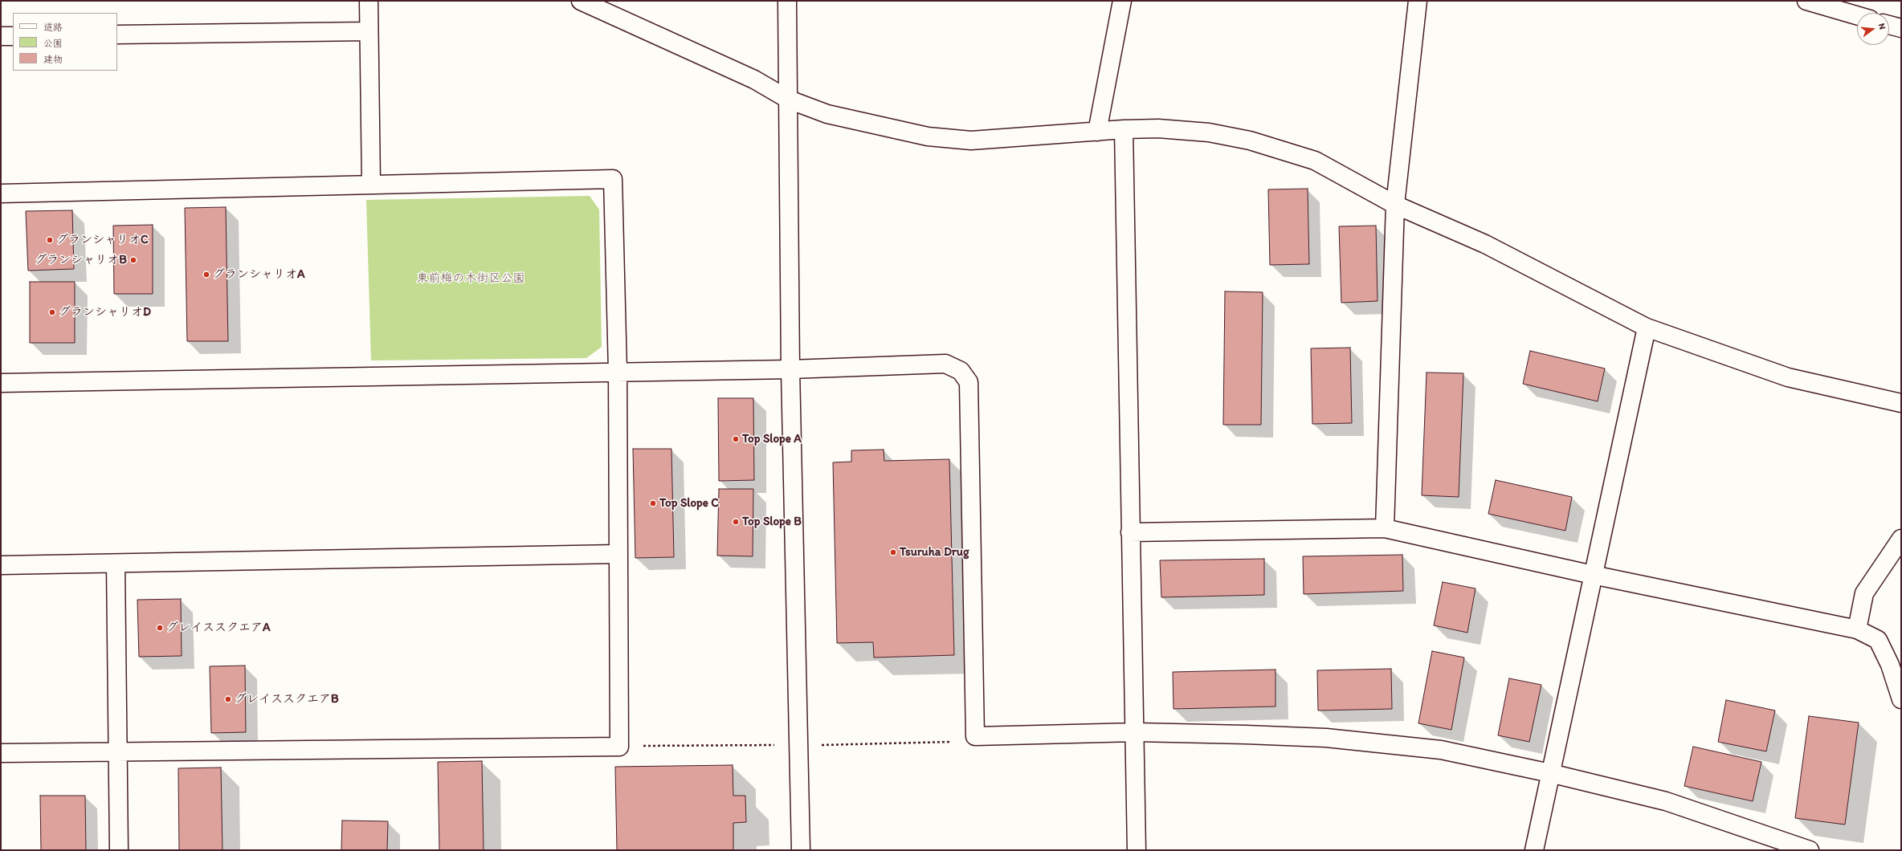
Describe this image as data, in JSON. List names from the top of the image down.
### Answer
{
  "parks": ["東前梅の木街区公園"],
  "places": [
    "グランシャリオC",
    "グランシャリオB",
    "グランシャリオA",
    "グランシャリオD",
    "Top Slope A",
    "Top Slope C",
    "Top Slope B",
    "Tsuruha Drug",
    "グレイススクエアA",
    "グレイススクエアB"
  ],
  "legend": ["道路", "公園", "建物"],
  "north": "right"
}
